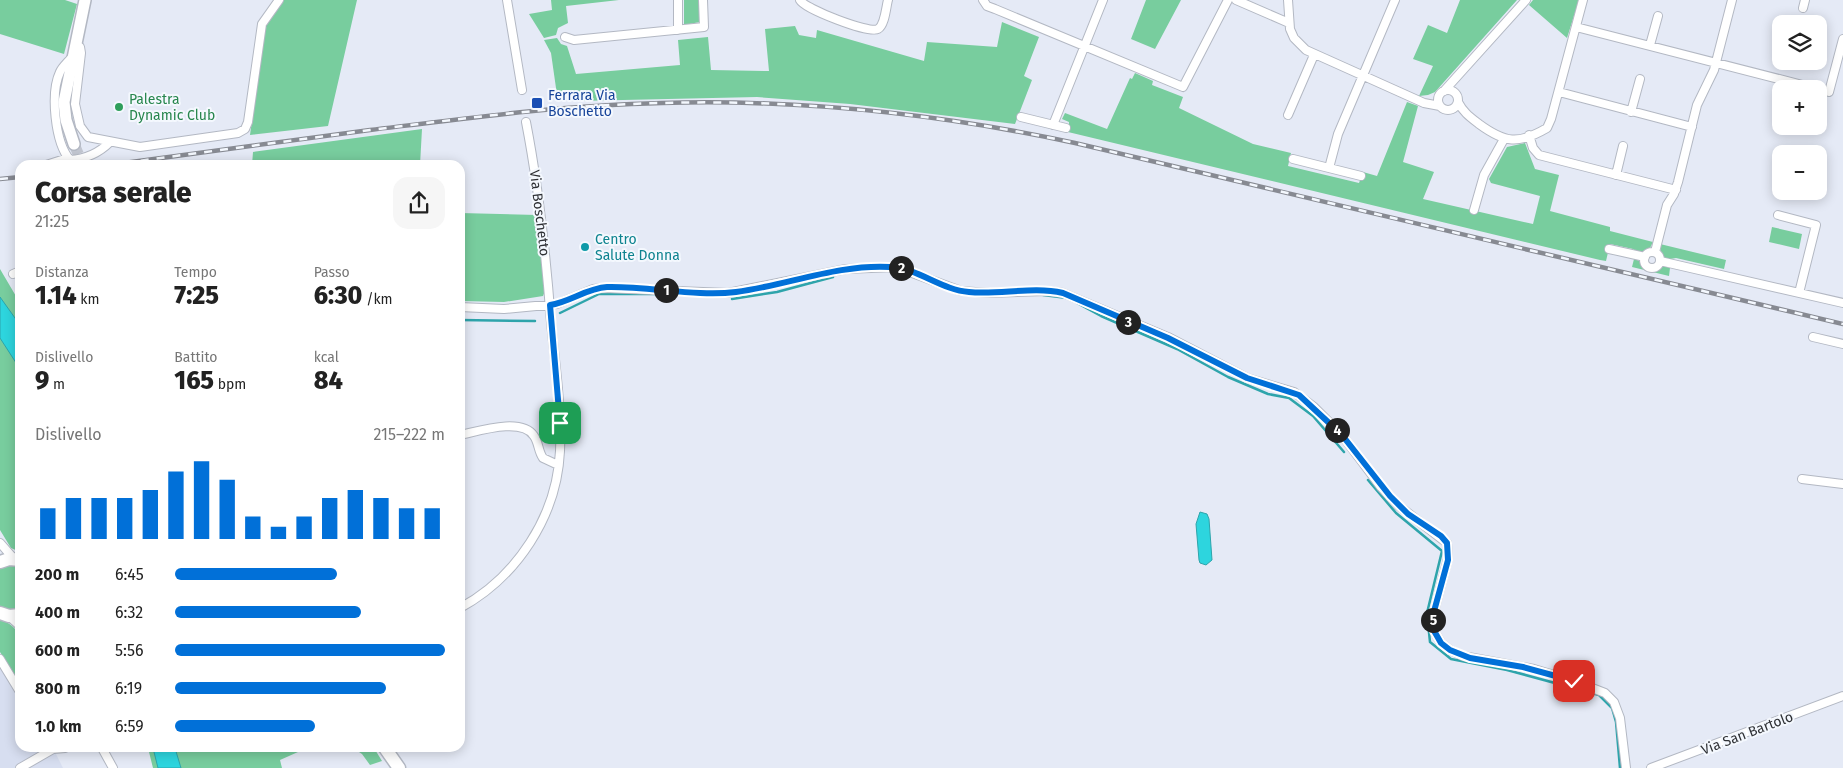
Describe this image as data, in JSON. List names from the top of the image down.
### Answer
{
  "streets": {
    "street": ["Via Boschetto", "Via San Bartolo"]
  },
  "places": {
    "transit": ["Ferrara Via Boschetto"],
    "other": ["Palestra Dynamic Club", "Centro Salute Donna"]
  },
  "page": {
    "map_buttons": ["+", "−"],
    "heading": ["Corsa serale", "21:25"],
    "stats": [
      ["Distanza", "1.14 km"],
      ["Tempo", "7:25"],
      ["Passo", "6:30 /km"],
      ["Dislivello", "9 m"],
      ["Battito", "165 bpm"],
      ["kcal", "84"]
    ],
    "pins": [
      "2",
      "1",
      "3",
      "4",
      "5"
    ],
    "chart": ["Dislivello", "215–222 m"],
    "list": [
      {
        "name": "200 m",
        "note": "6:45"
      },
      {
        "name": "400 m",
        "note": "6:32"
      },
      {
        "name": "600 m",
        "note": "5:56"
      },
      {
        "name": "800 m",
        "note": "6:19"
      },
      {
        "name": "1.0 km",
        "note": "6:59"
      }
    ]
  }
}
